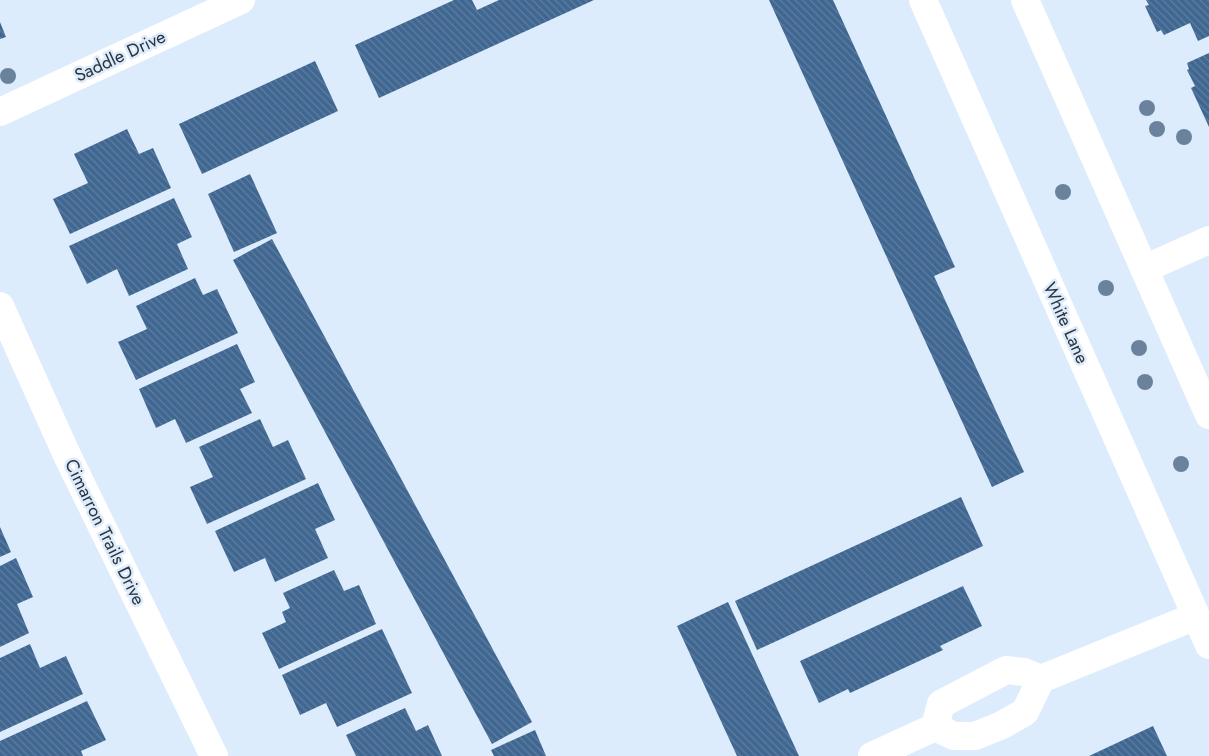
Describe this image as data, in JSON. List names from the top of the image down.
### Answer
{
  "streets": {
    "main road": ["Saddle Drive", "White Lane", "Cimarron Trails Drive"]
  }
}
